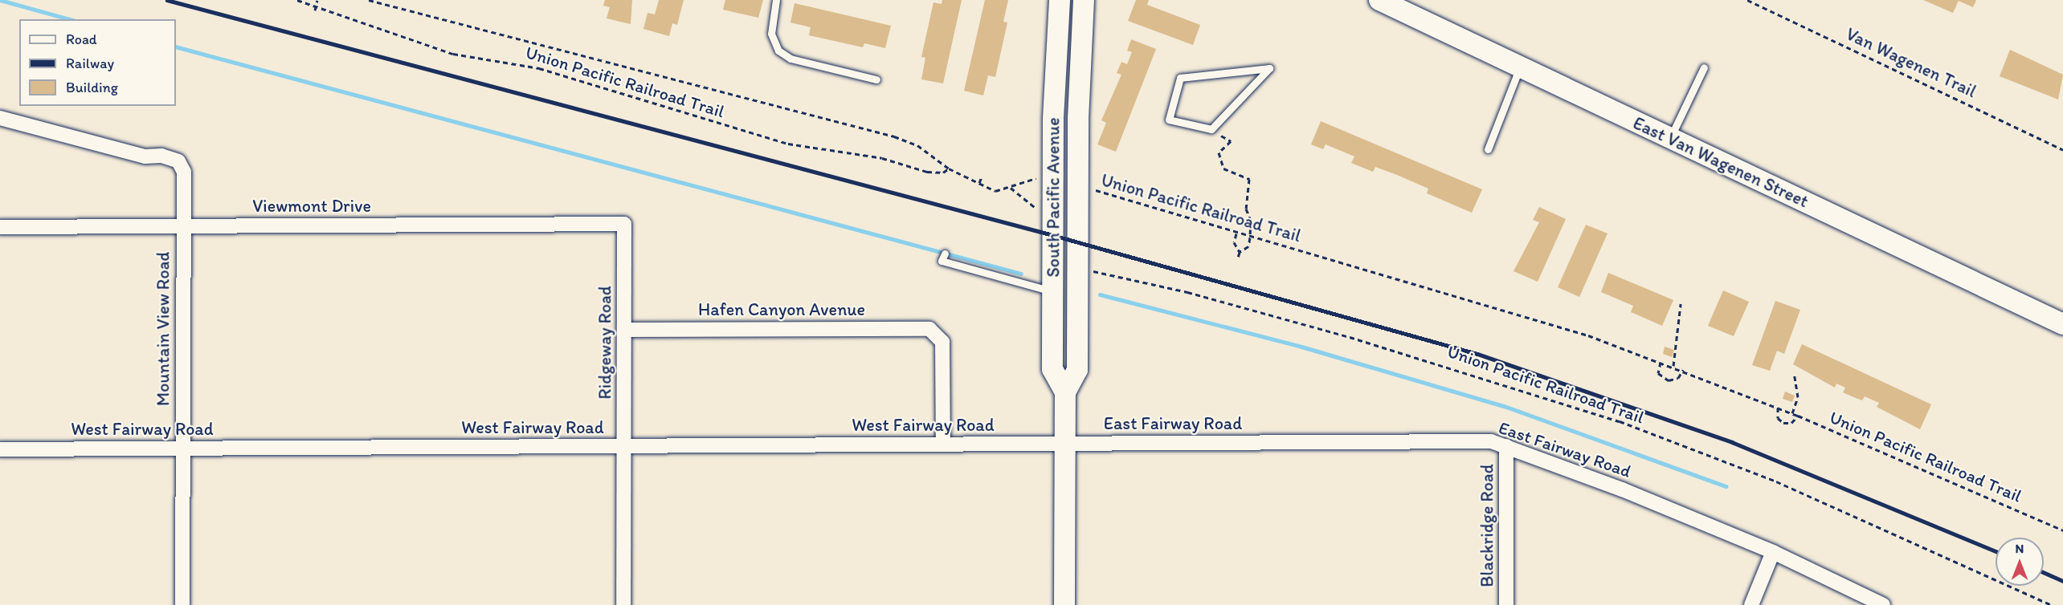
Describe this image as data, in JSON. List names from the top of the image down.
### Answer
{
  "streets": {
    "street": [
      "East Van Wagenen Street",
      "South Pacific Avenue",
      "Viewmont Drive",
      "Hafen Canyon Avenue",
      "Mountain View Road",
      "Ridgeway Road",
      "East Fairway Road",
      "West Fairway Road",
      "Blackridge Road"
    ],
    "path": ["Van Wagenen Trail", "Union Pacific Railroad Trail"]
  },
  "crossings": [
    ["Union Pacific Railroad Trail", "South Pacific Avenue"],
    ["South Pacific Avenue", "East Fairway Road"],
    ["South Pacific Avenue", "West Fairway Road"],
    ["Viewmont Drive", "Mountain View Road"],
    ["Viewmont Drive", "Ridgeway Road"],
    ["Hafen Canyon Avenue", "Ridgeway Road"],
    ["Hafen Canyon Avenue", "West Fairway Road"],
    ["Mountain View Road", "West Fairway Road"],
    ["Ridgeway Road", "West Fairway Road"],
    ["East Fairway Road", "West Fairway Road"],
    ["East Fairway Road", "Blackridge Road"]
  ],
  "legend": ["Road", "Railway", "Building"],
  "north": "top"
}
